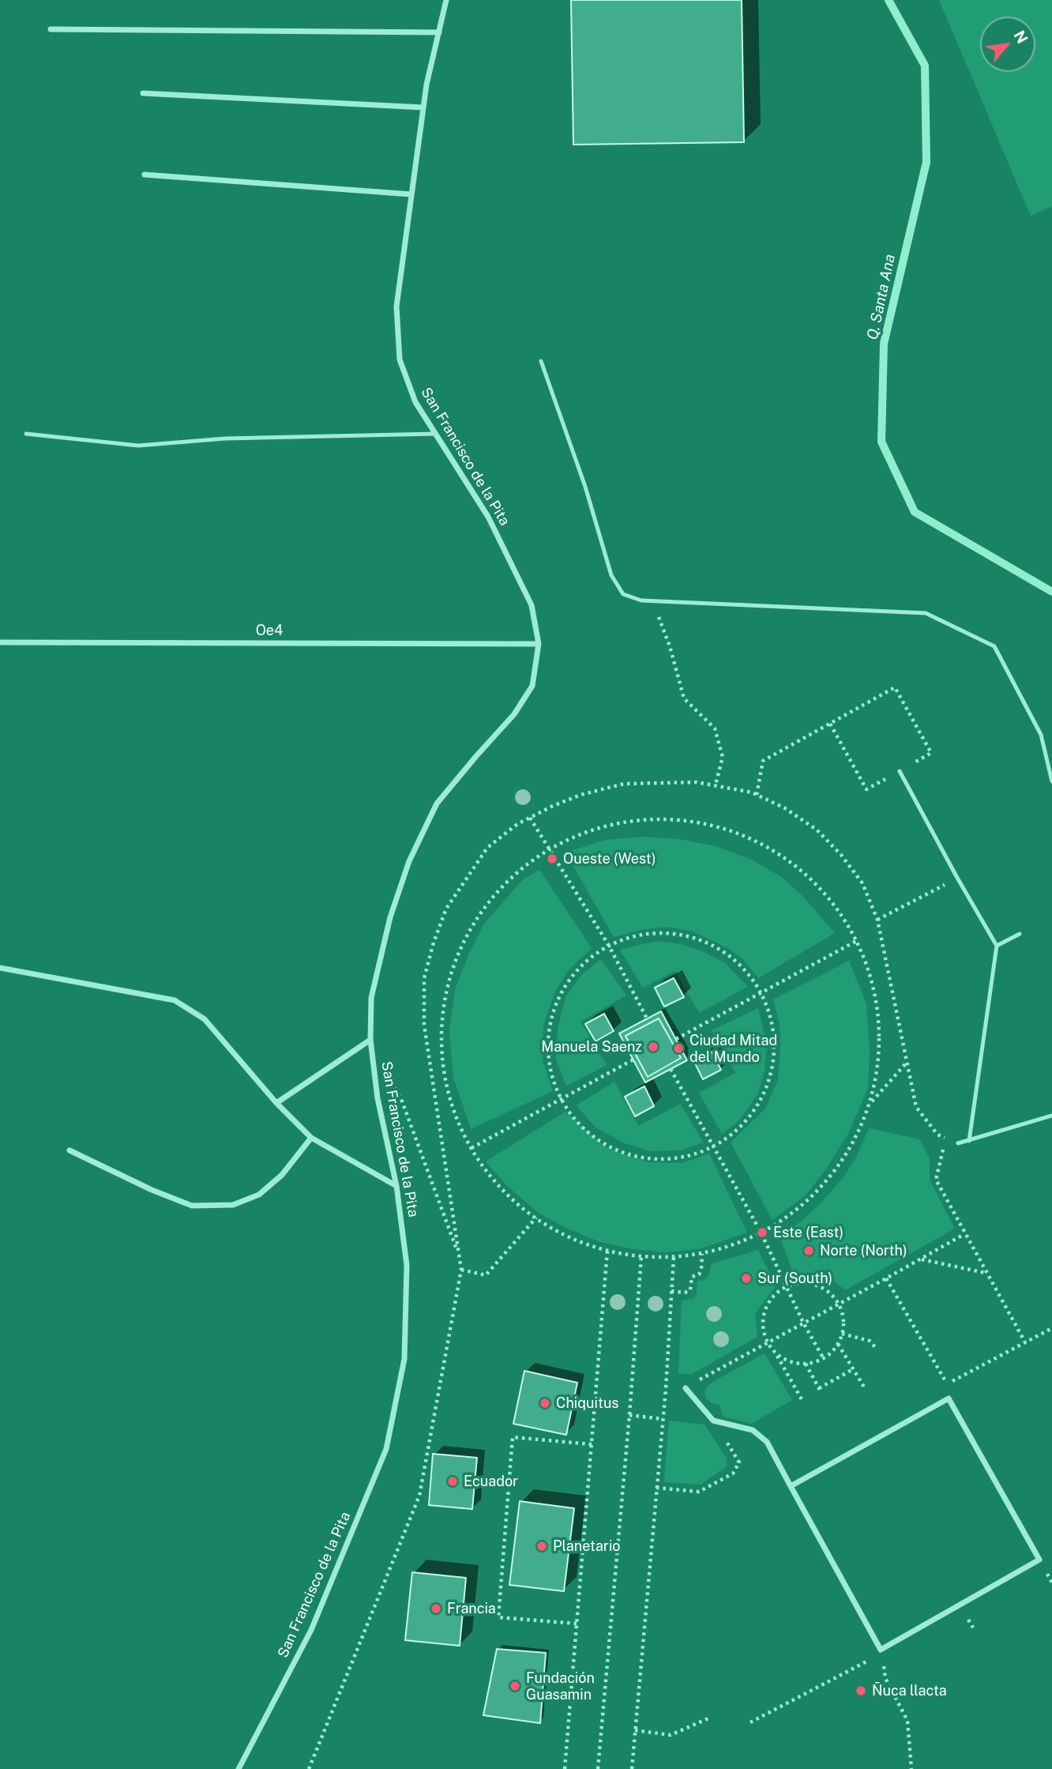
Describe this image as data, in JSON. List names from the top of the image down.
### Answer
{
  "streets": {
    "street": ["San Francisco de la Pita", "Oe4"]
  },
  "crossings": [
    ["San Francisco de la Pita", "Oe4"]
  ],
  "water": ["Q. Santa Ana"],
  "places": [
    "Oueste (West)",
    "Manuela Saenz",
    "Ciudad Mitad del Mundo",
    "Este (East)",
    "Norte (North)",
    "Sur (South)",
    "Chiquitus",
    "Ecuador",
    "Planetario",
    "Francia",
    "Fundación Guasamin",
    "Ñuca llacta"
  ],
  "north": "top right"
}
